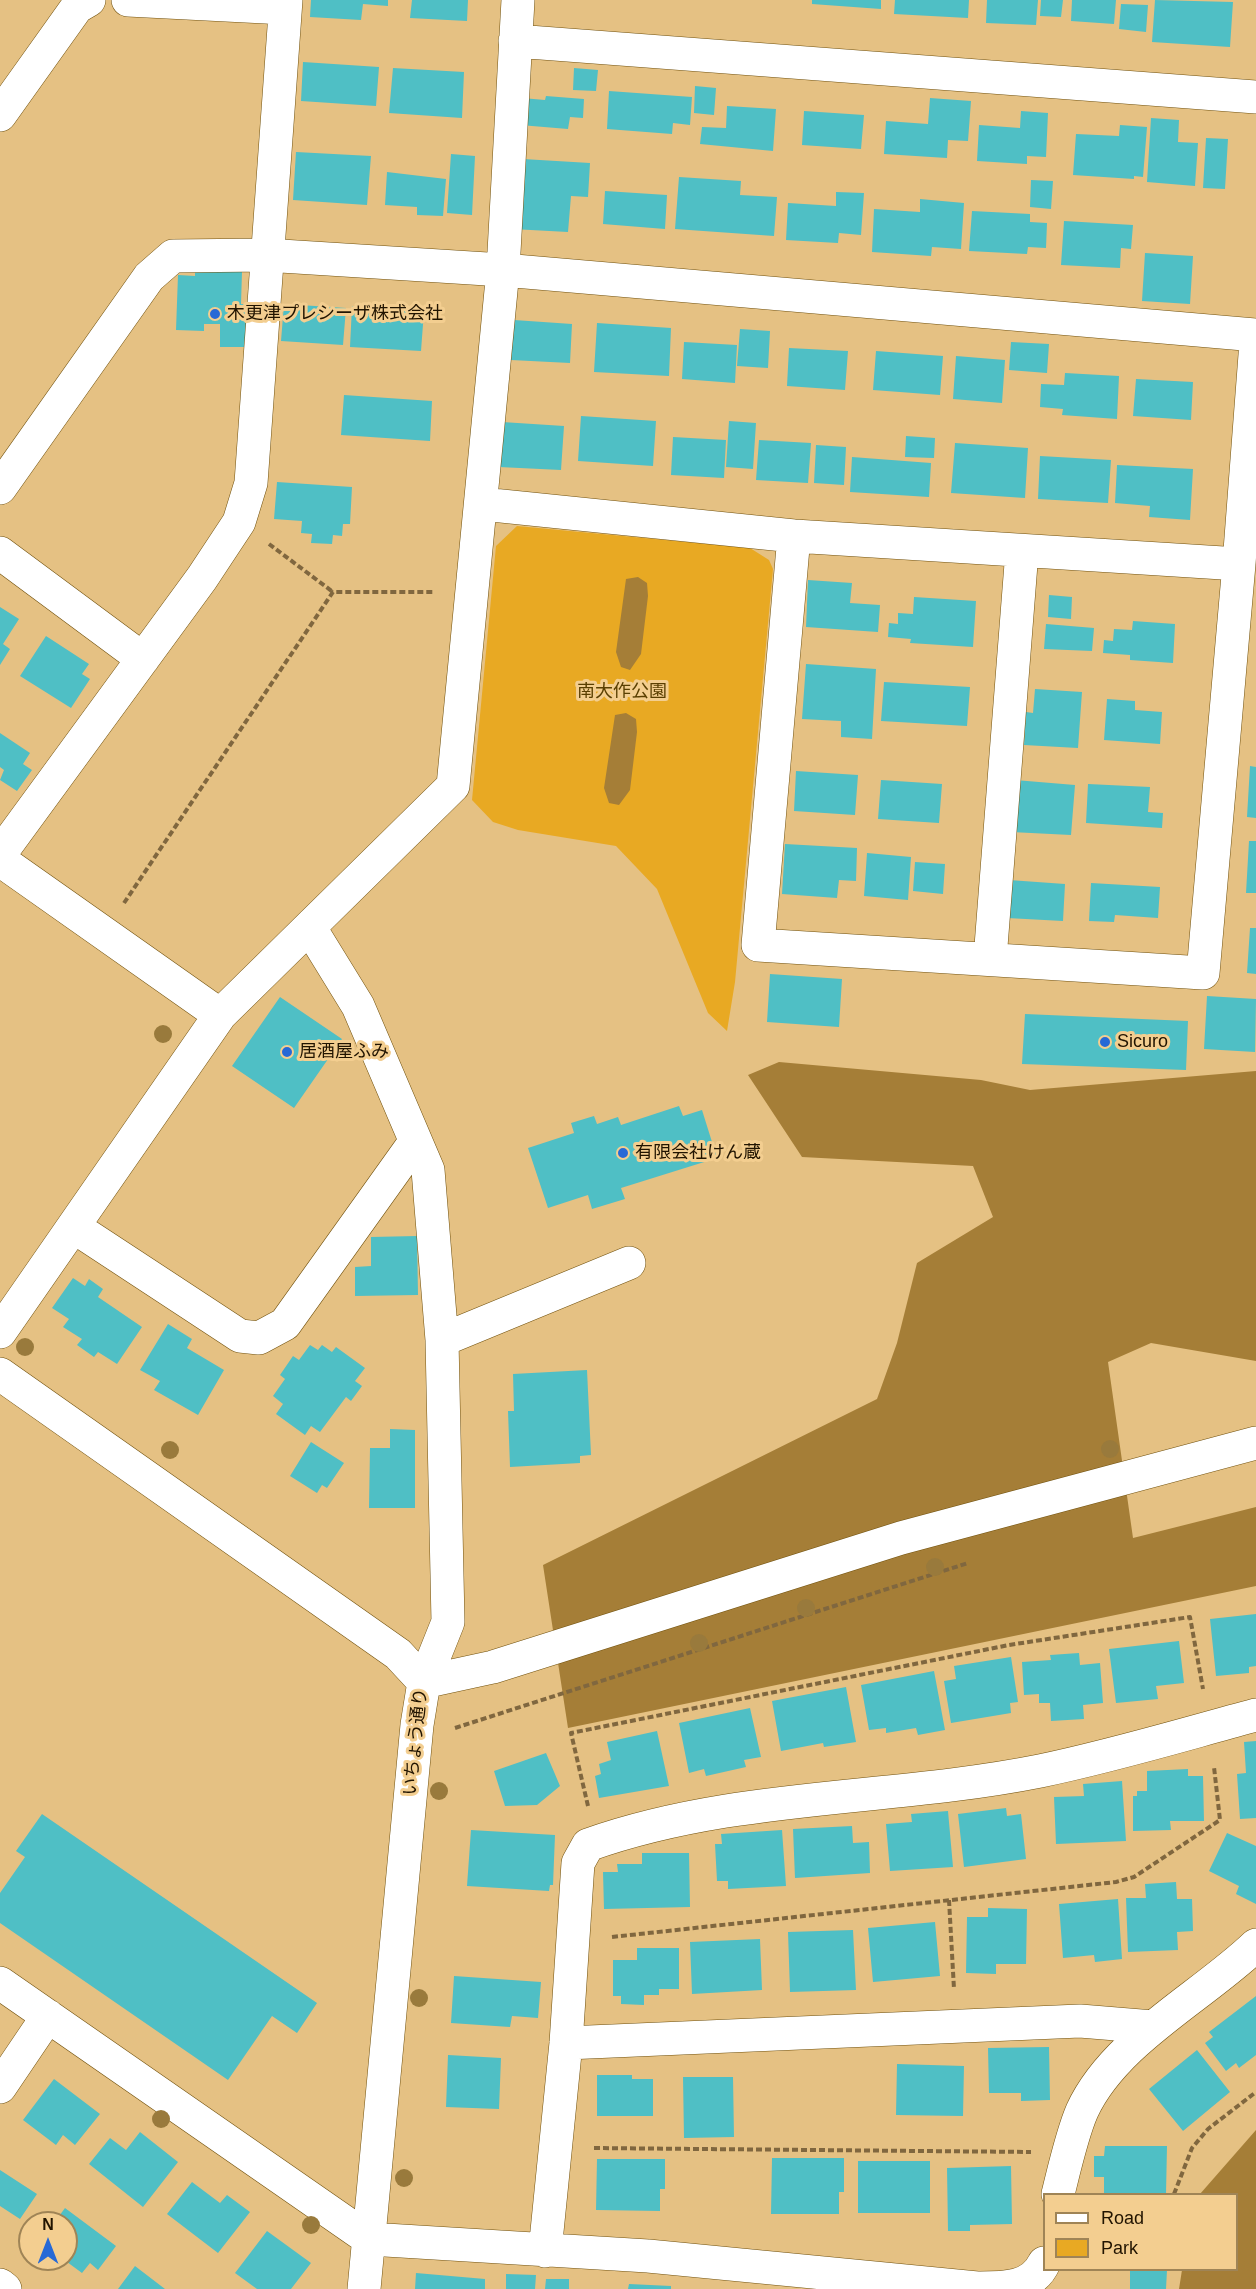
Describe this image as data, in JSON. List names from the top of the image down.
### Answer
{
  "streets": {
    "street": ["いちょう通り"]
  },
  "parks": ["南大作公園"],
  "places": [
    "木更津プレシーザ株式会社",
    "Sicuro",
    "居酒屋ふみ",
    "有限会社けん蔵"
  ],
  "legend": ["Road", "Park"],
  "north": "top"
}
